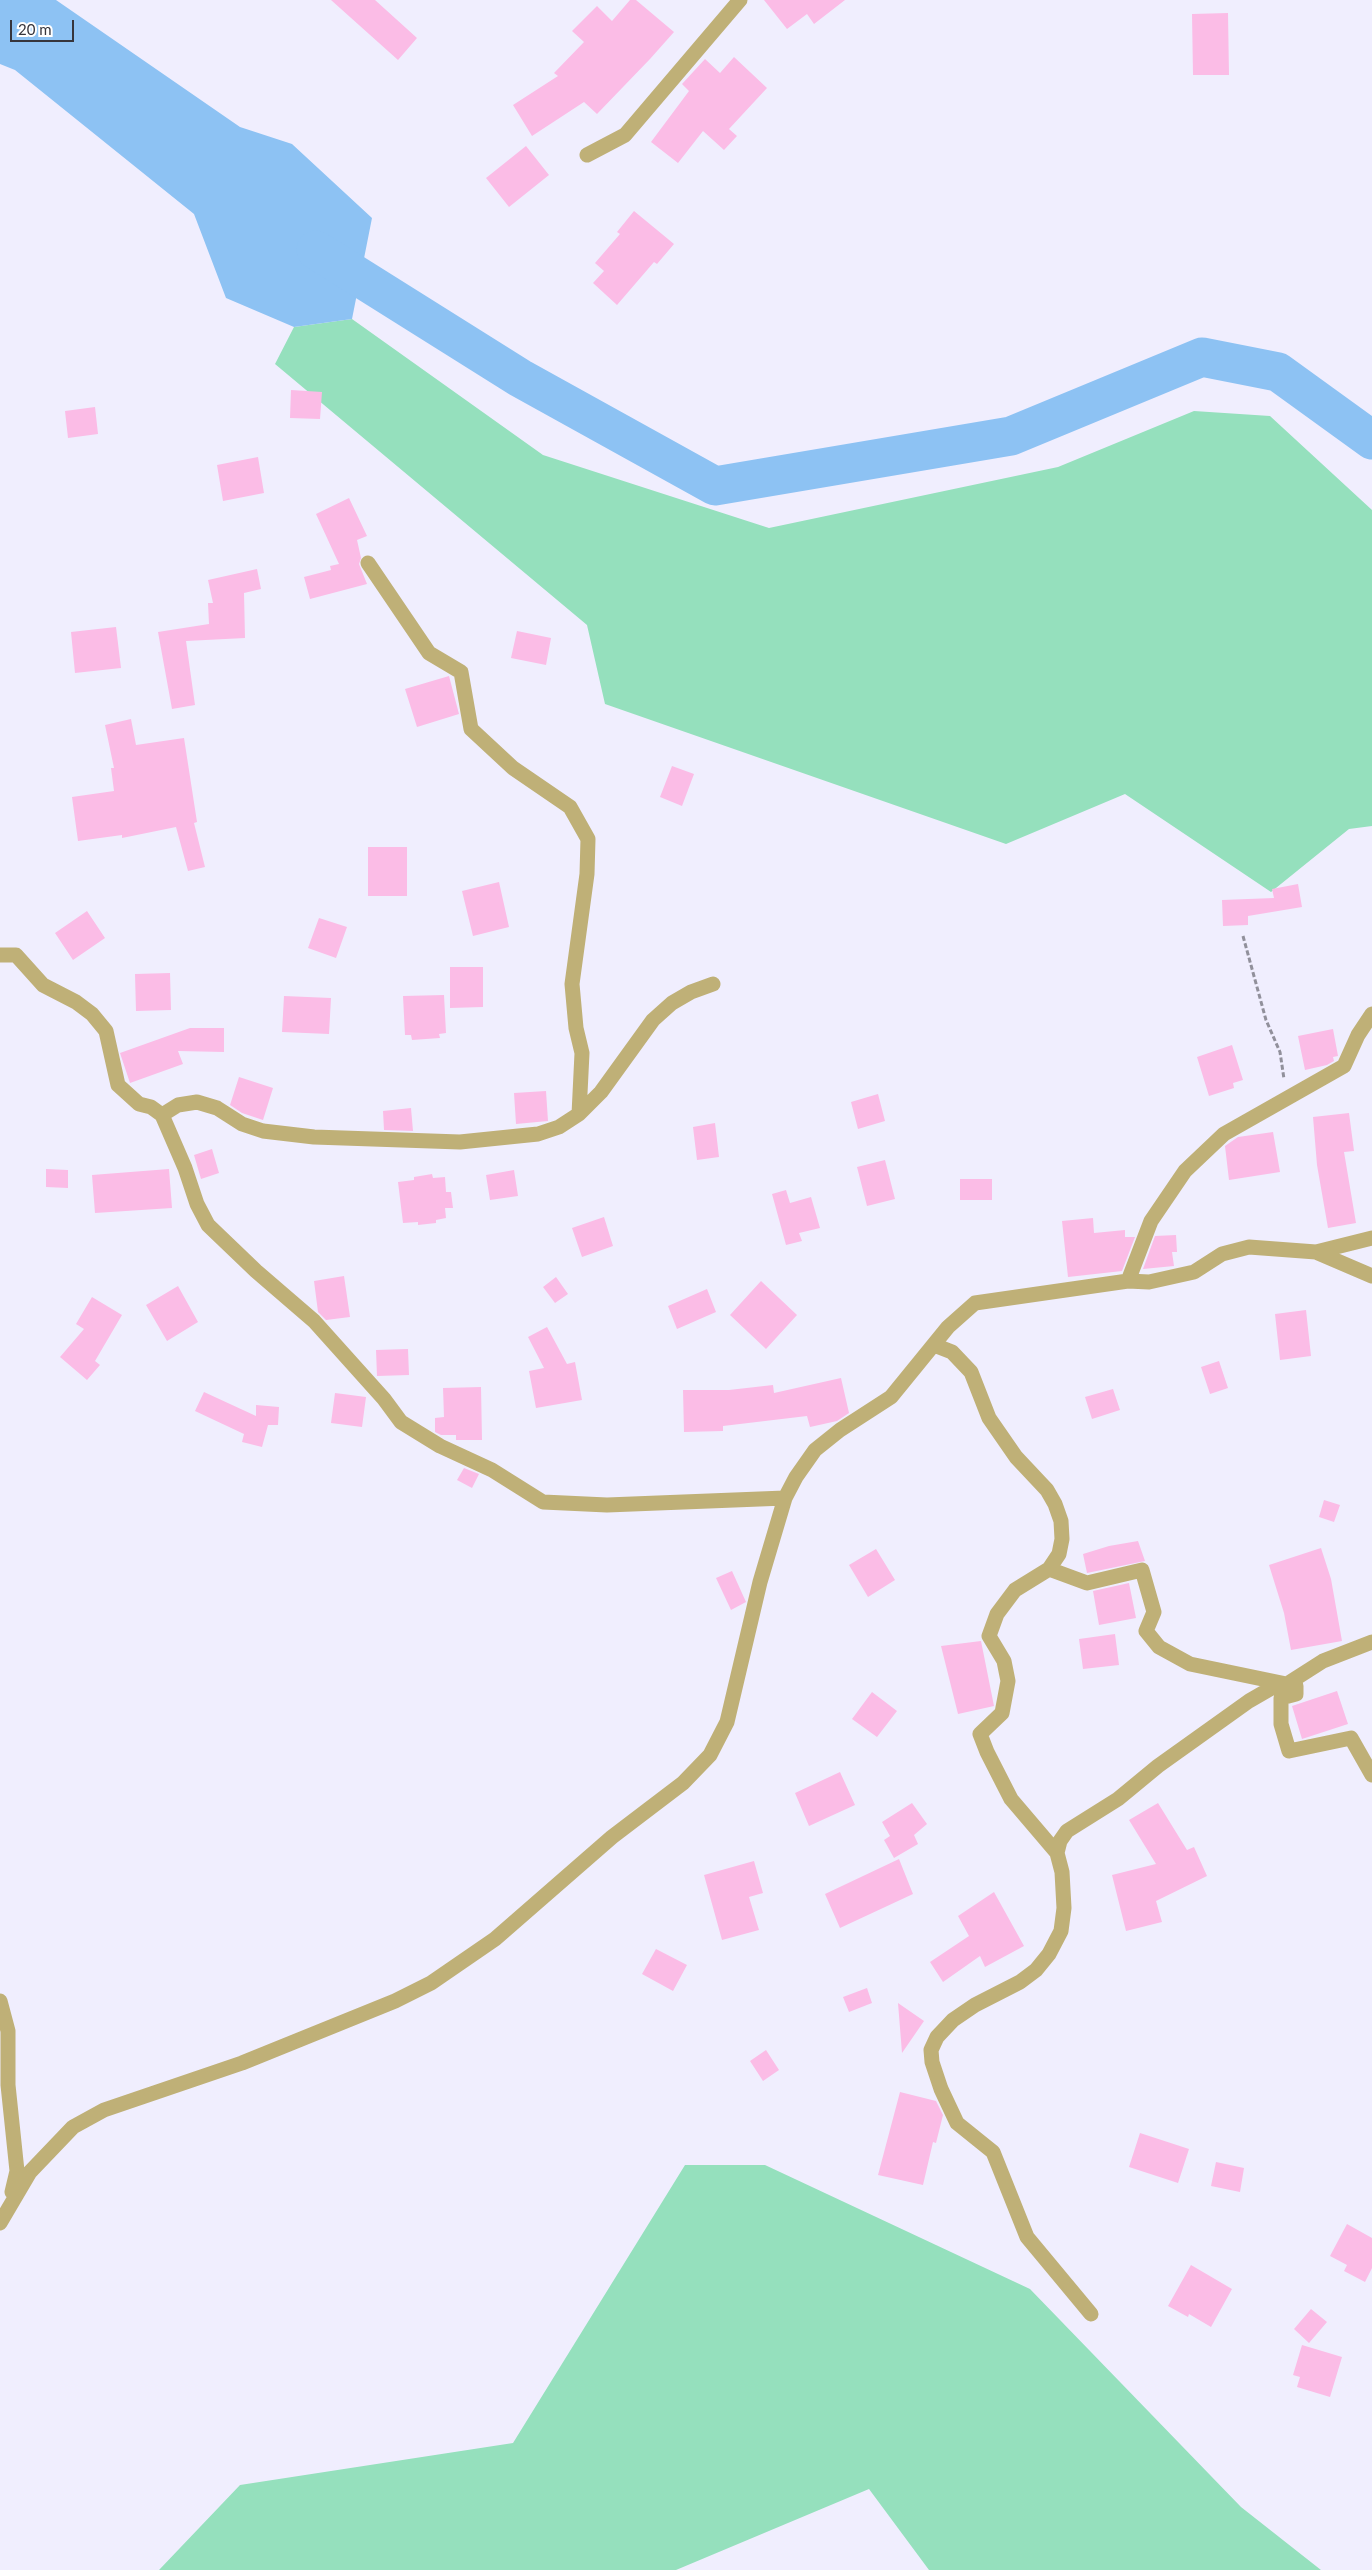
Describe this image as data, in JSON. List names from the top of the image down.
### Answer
{
  "scale_bar": "20 m"
}
